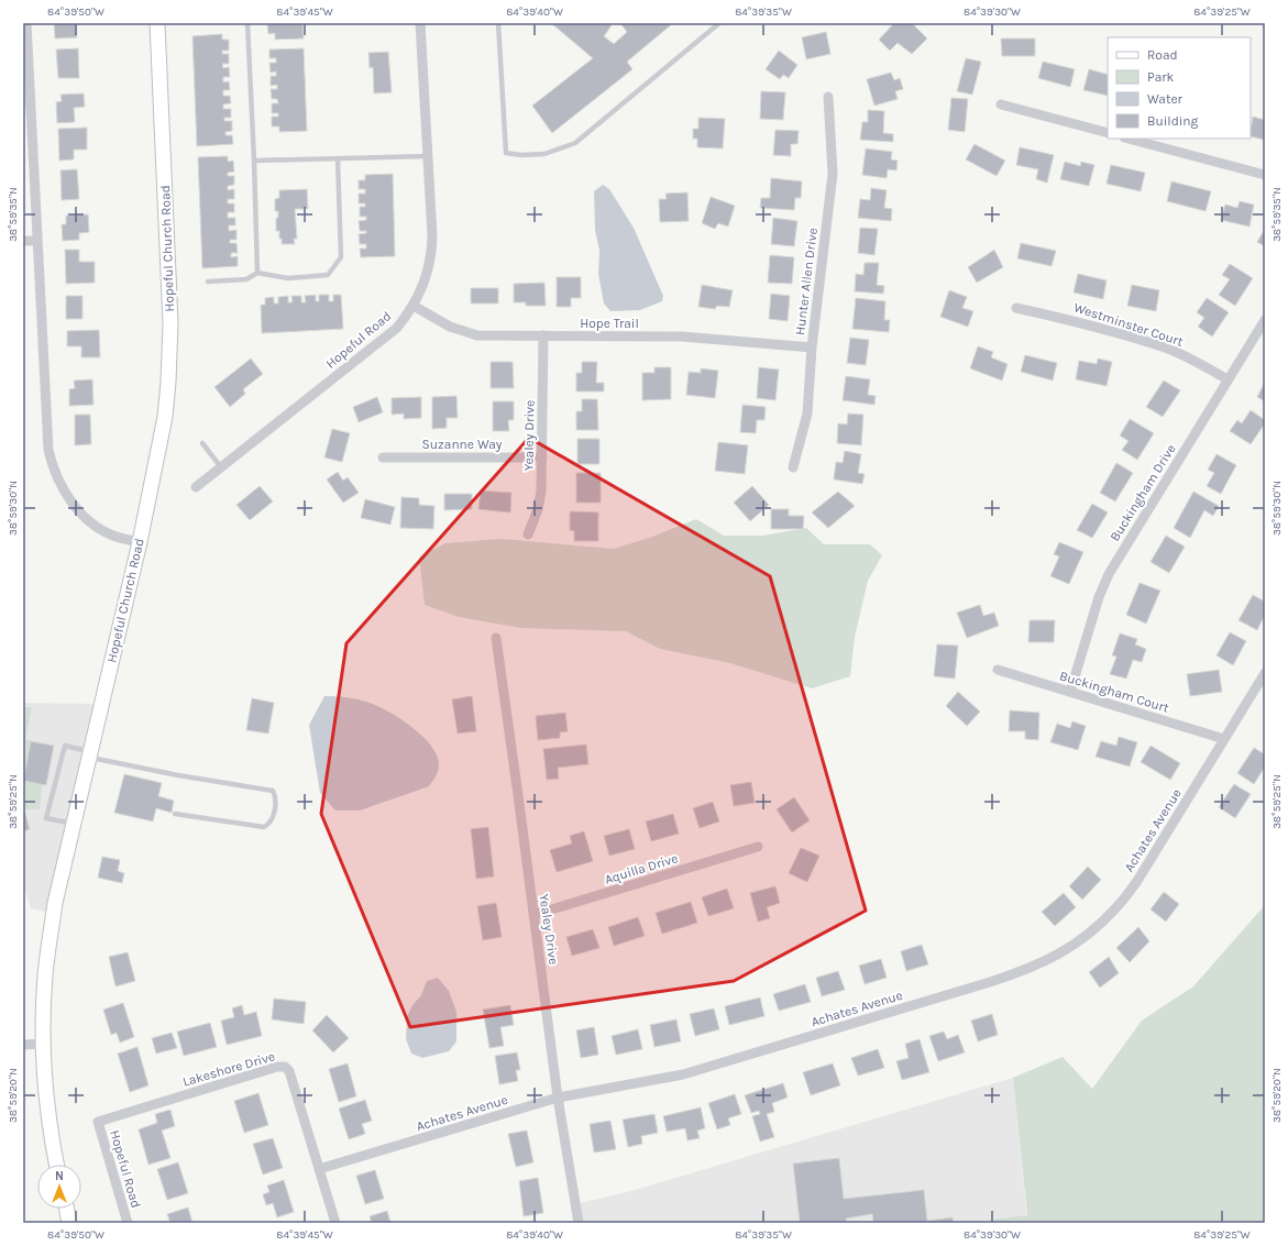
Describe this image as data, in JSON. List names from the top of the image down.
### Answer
{
  "streets": {
    "main road": ["Hopeful Church Road"],
    "street": [
      "Hunter Allen Drive",
      "Hope Trail",
      "Westminster Court",
      "Hopeful Road",
      "Yealey Drive",
      "Suzanne Way",
      "Buckingham Drive",
      "Buckingham Court",
      "Achates Avenue",
      "Aquilla Drive",
      "Lakeshore Drive"
    ]
  },
  "crossings": [
    ["Hunter Allen Drive", "Hope Trail"],
    ["Hope Trail", "Hopeful Road"],
    ["Hope Trail", "Yealey Drive"],
    ["Westminster Court", "Buckingham Drive"],
    ["Hopeful Road", "Lakeshore Drive"],
    ["Yealey Drive", "Suzanne Way"],
    ["Yealey Drive", "Achates Avenue"],
    ["Yealey Drive", "Aquilla Drive"],
    ["Buckingham Drive", "Buckingham Court"],
    ["Buckingham Court", "Achates Avenue"],
    ["Achates Avenue", "Lakeshore Drive"]
  ],
  "legend": [
    "Road",
    "Park",
    "Water",
    "Building"
  ],
  "north": "top",
  "coordinates": [
    "84°39'50\"W",
    "84°39'45\"W",
    "84°39'40\"W",
    "84°39'35\"W",
    "84°39'30\"W",
    "84°39'25\"W",
    "38°59'35\"N",
    "38°59'30\"N",
    "38°59'25\"N",
    "38°59'20\"N"
  ]
}
